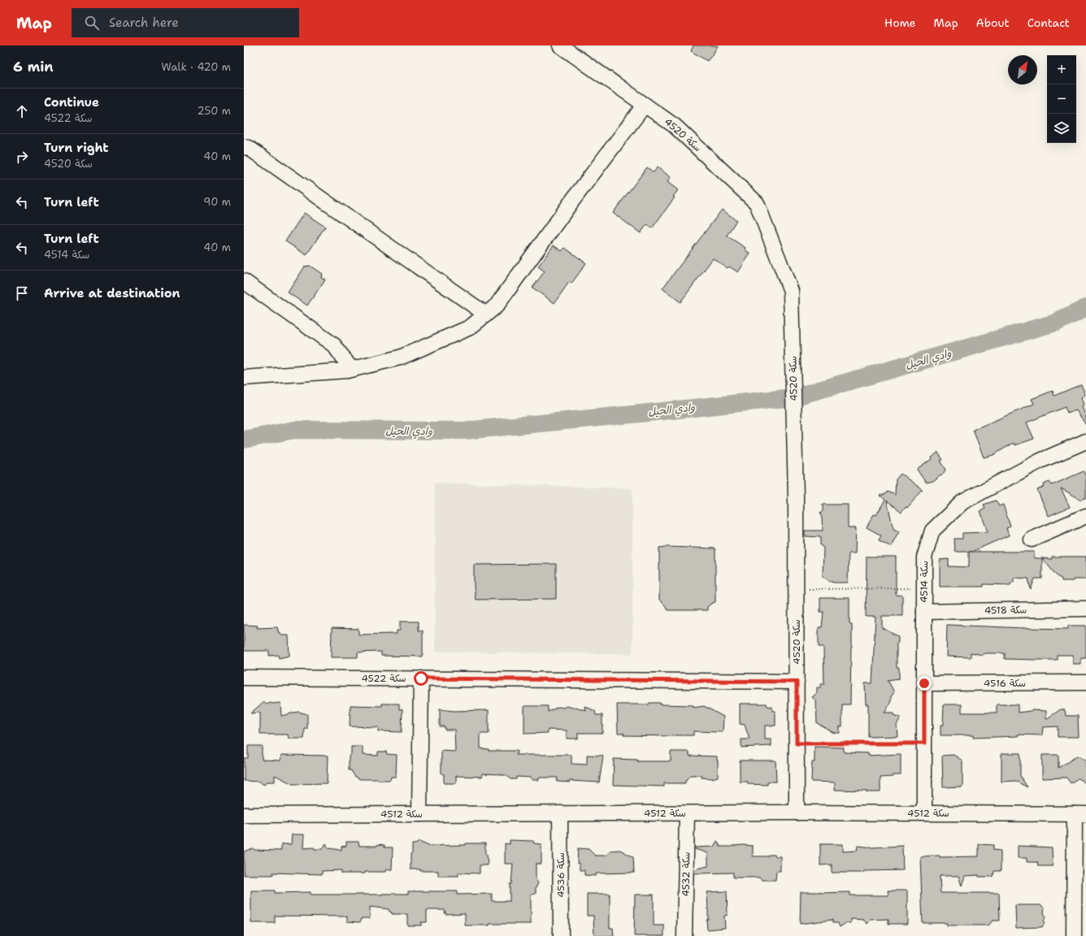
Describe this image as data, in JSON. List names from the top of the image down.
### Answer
{
  "streets": {
    "street": [
      "سكة 4520",
      "سكة 4514",
      "سكة 4518",
      "سكة 4522",
      "سكة 4516",
      "سكة 4512",
      "سكة 4532",
      "سكة 4536"
    ]
  },
  "crossings": [
    ["سكة 4520", "سكة 4522"],
    ["سكة 4520", "سكة 4512"],
    ["سكة 4514", "سكة 4518"],
    ["سكة 4514", "سكة 4516"],
    ["سكة 4514", "سكة 4512"],
    ["سكة 4512", "سكة 4532"],
    ["سكة 4512", "سكة 4536"]
  ],
  "water": ["وادي الحيل"],
  "north": "top right",
  "page": {
    "header": "Map",
    "search": "Search here",
    "nav": [
      "Home",
      "Map",
      "About",
      "Contact"
    ],
    "heading": ["6 min", "Walk · 420 m"],
    "map_buttons": ["+", "−"],
    "list": [
      ["Continue", "سكة 4522", "250 m"],
      ["Turn right", "سكة 4520", "40 m"],
      ["Turn left", "90 m"],
      ["Turn left", "سكة 4514", "40 m"],
      "Arrive at destination"
    ]
  }
}
